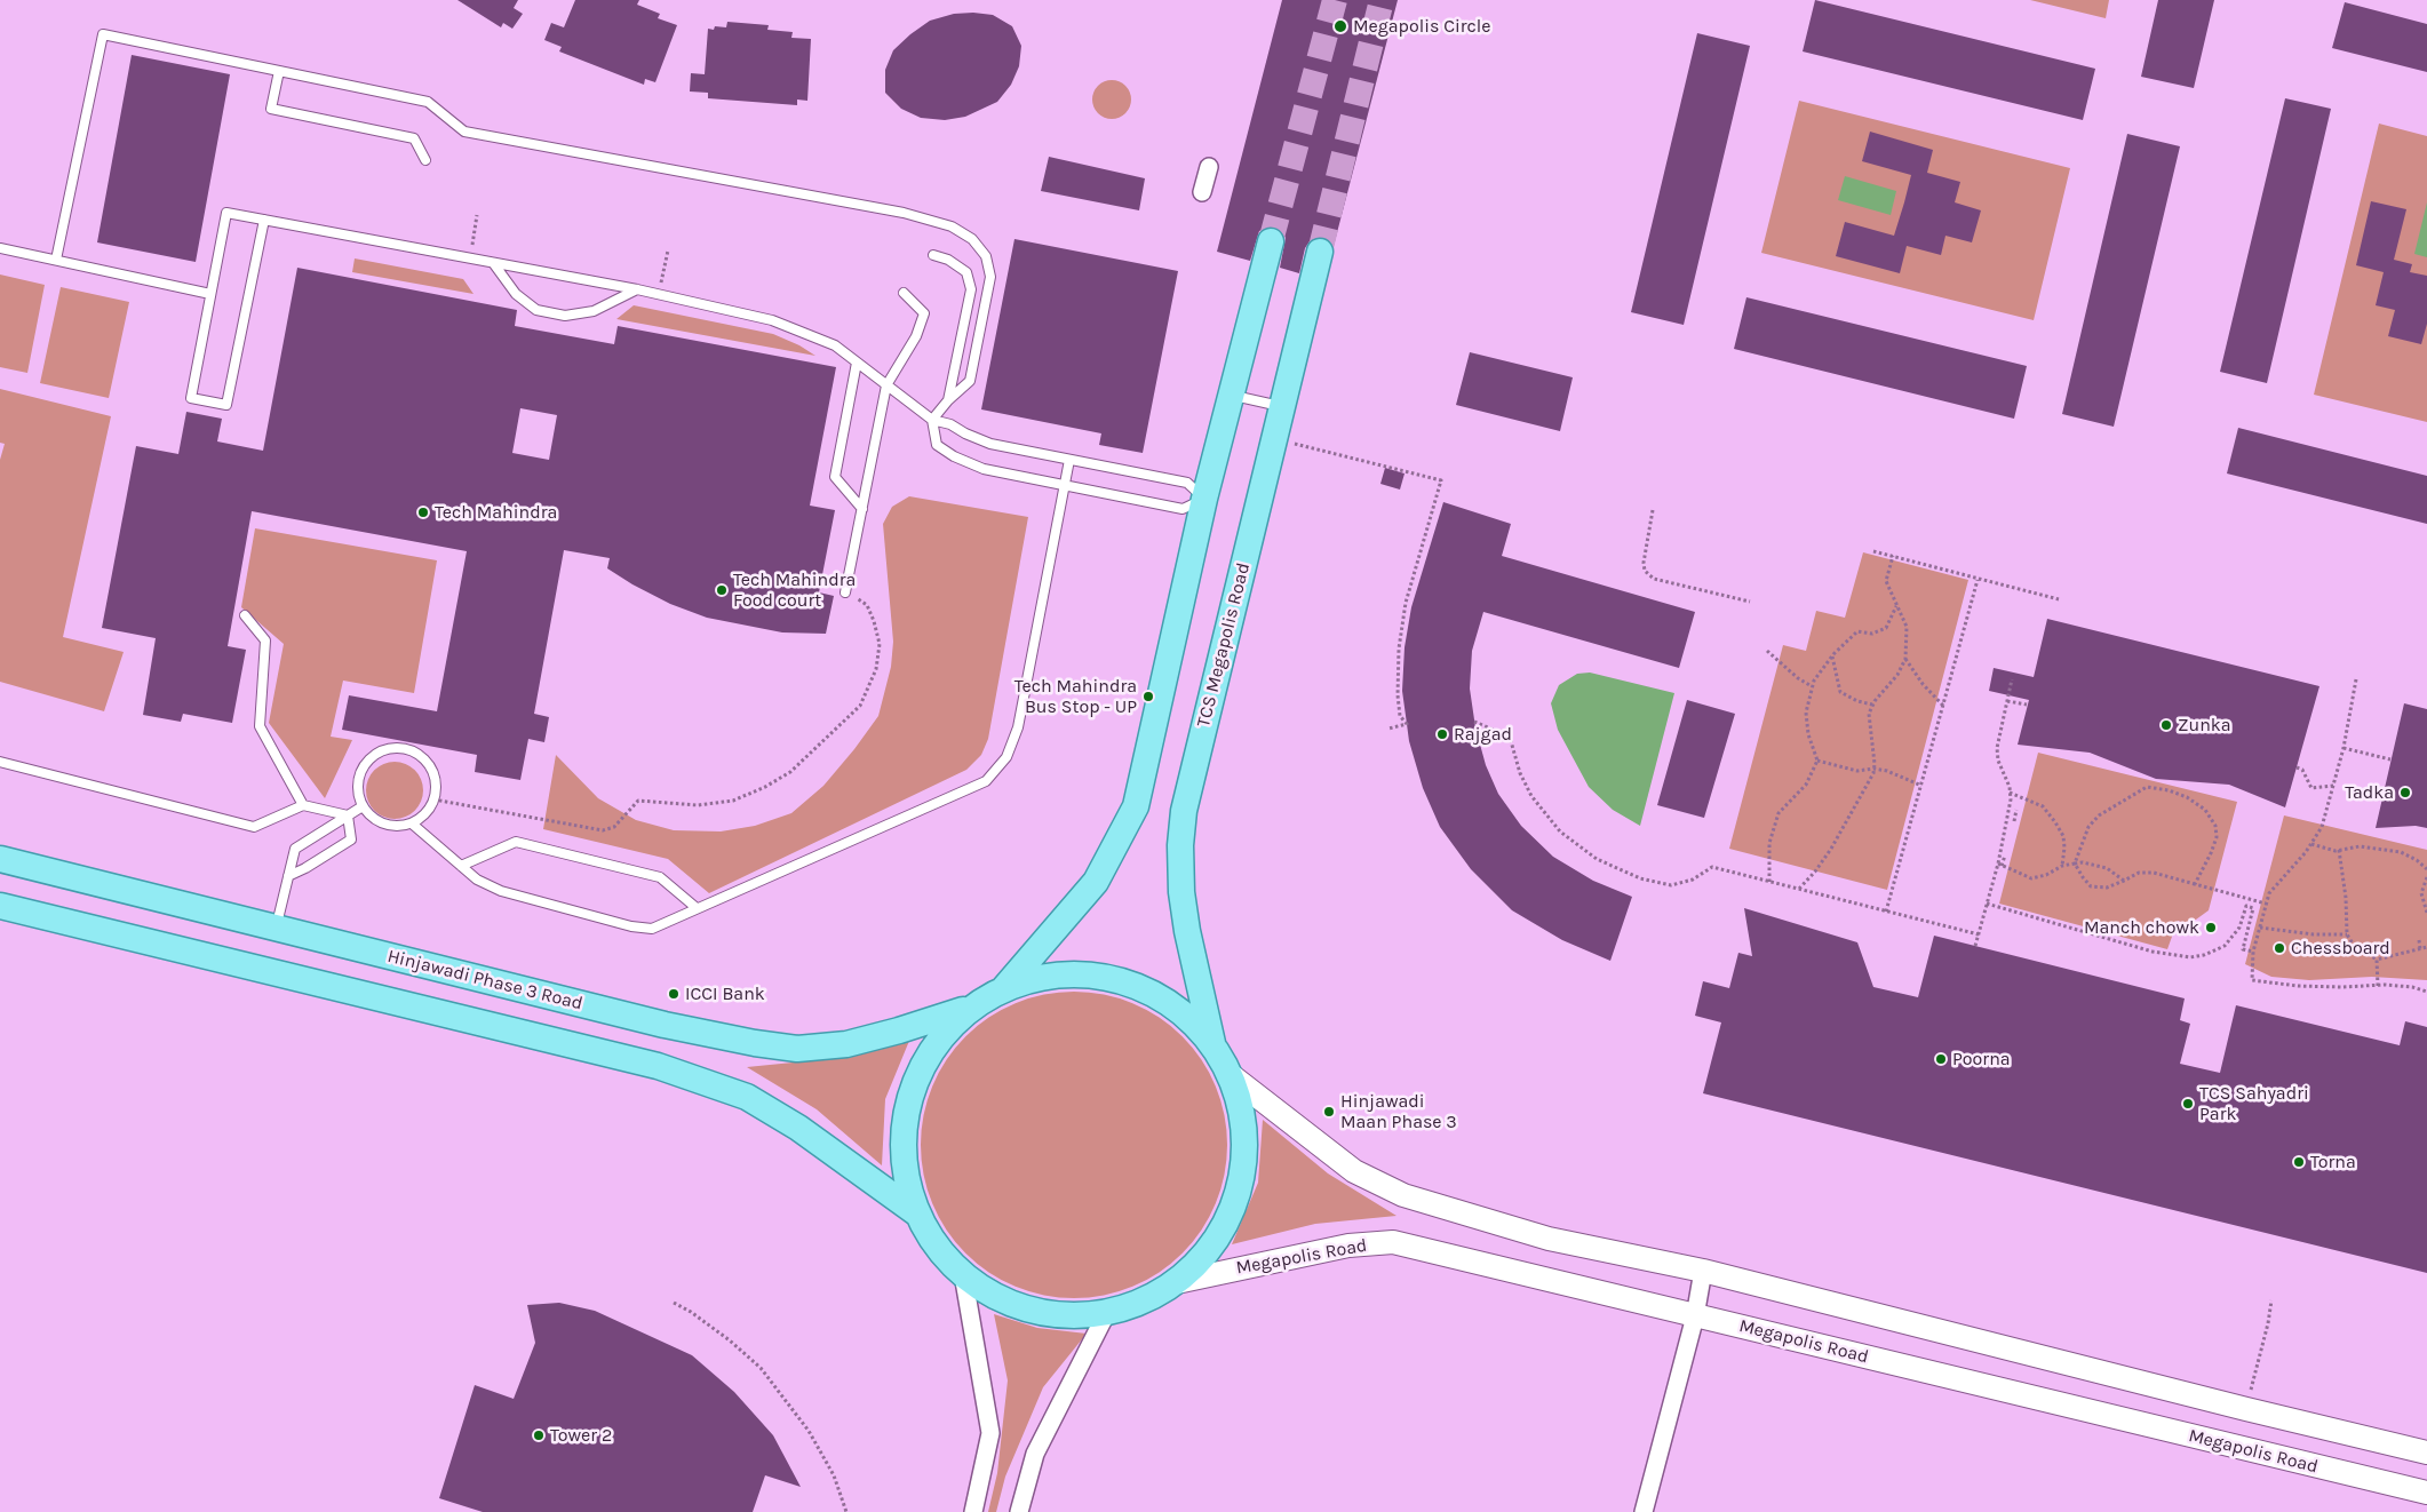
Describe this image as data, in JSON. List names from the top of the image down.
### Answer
{
  "streets": {
    "main road": ["TCS Megapolis Road", "Hinjawadi Phase 3 Road"],
    "street": ["Megapolis Road"]
  },
  "places": [
    "Megapolis Circle",
    "Tech Mahindra",
    "Tech Mahindra Food court",
    "Tech Mahindra Bus Stop - UP",
    "Zunka",
    "Rajgad",
    "Tadka",
    "Manch chowk",
    "Chessboard",
    "ICCI Bank",
    "Poorna",
    "TCS Sahyadri Park",
    "Hinjawadi Maan Phase 3",
    "Torna",
    "Tower 2"
  ]
}
